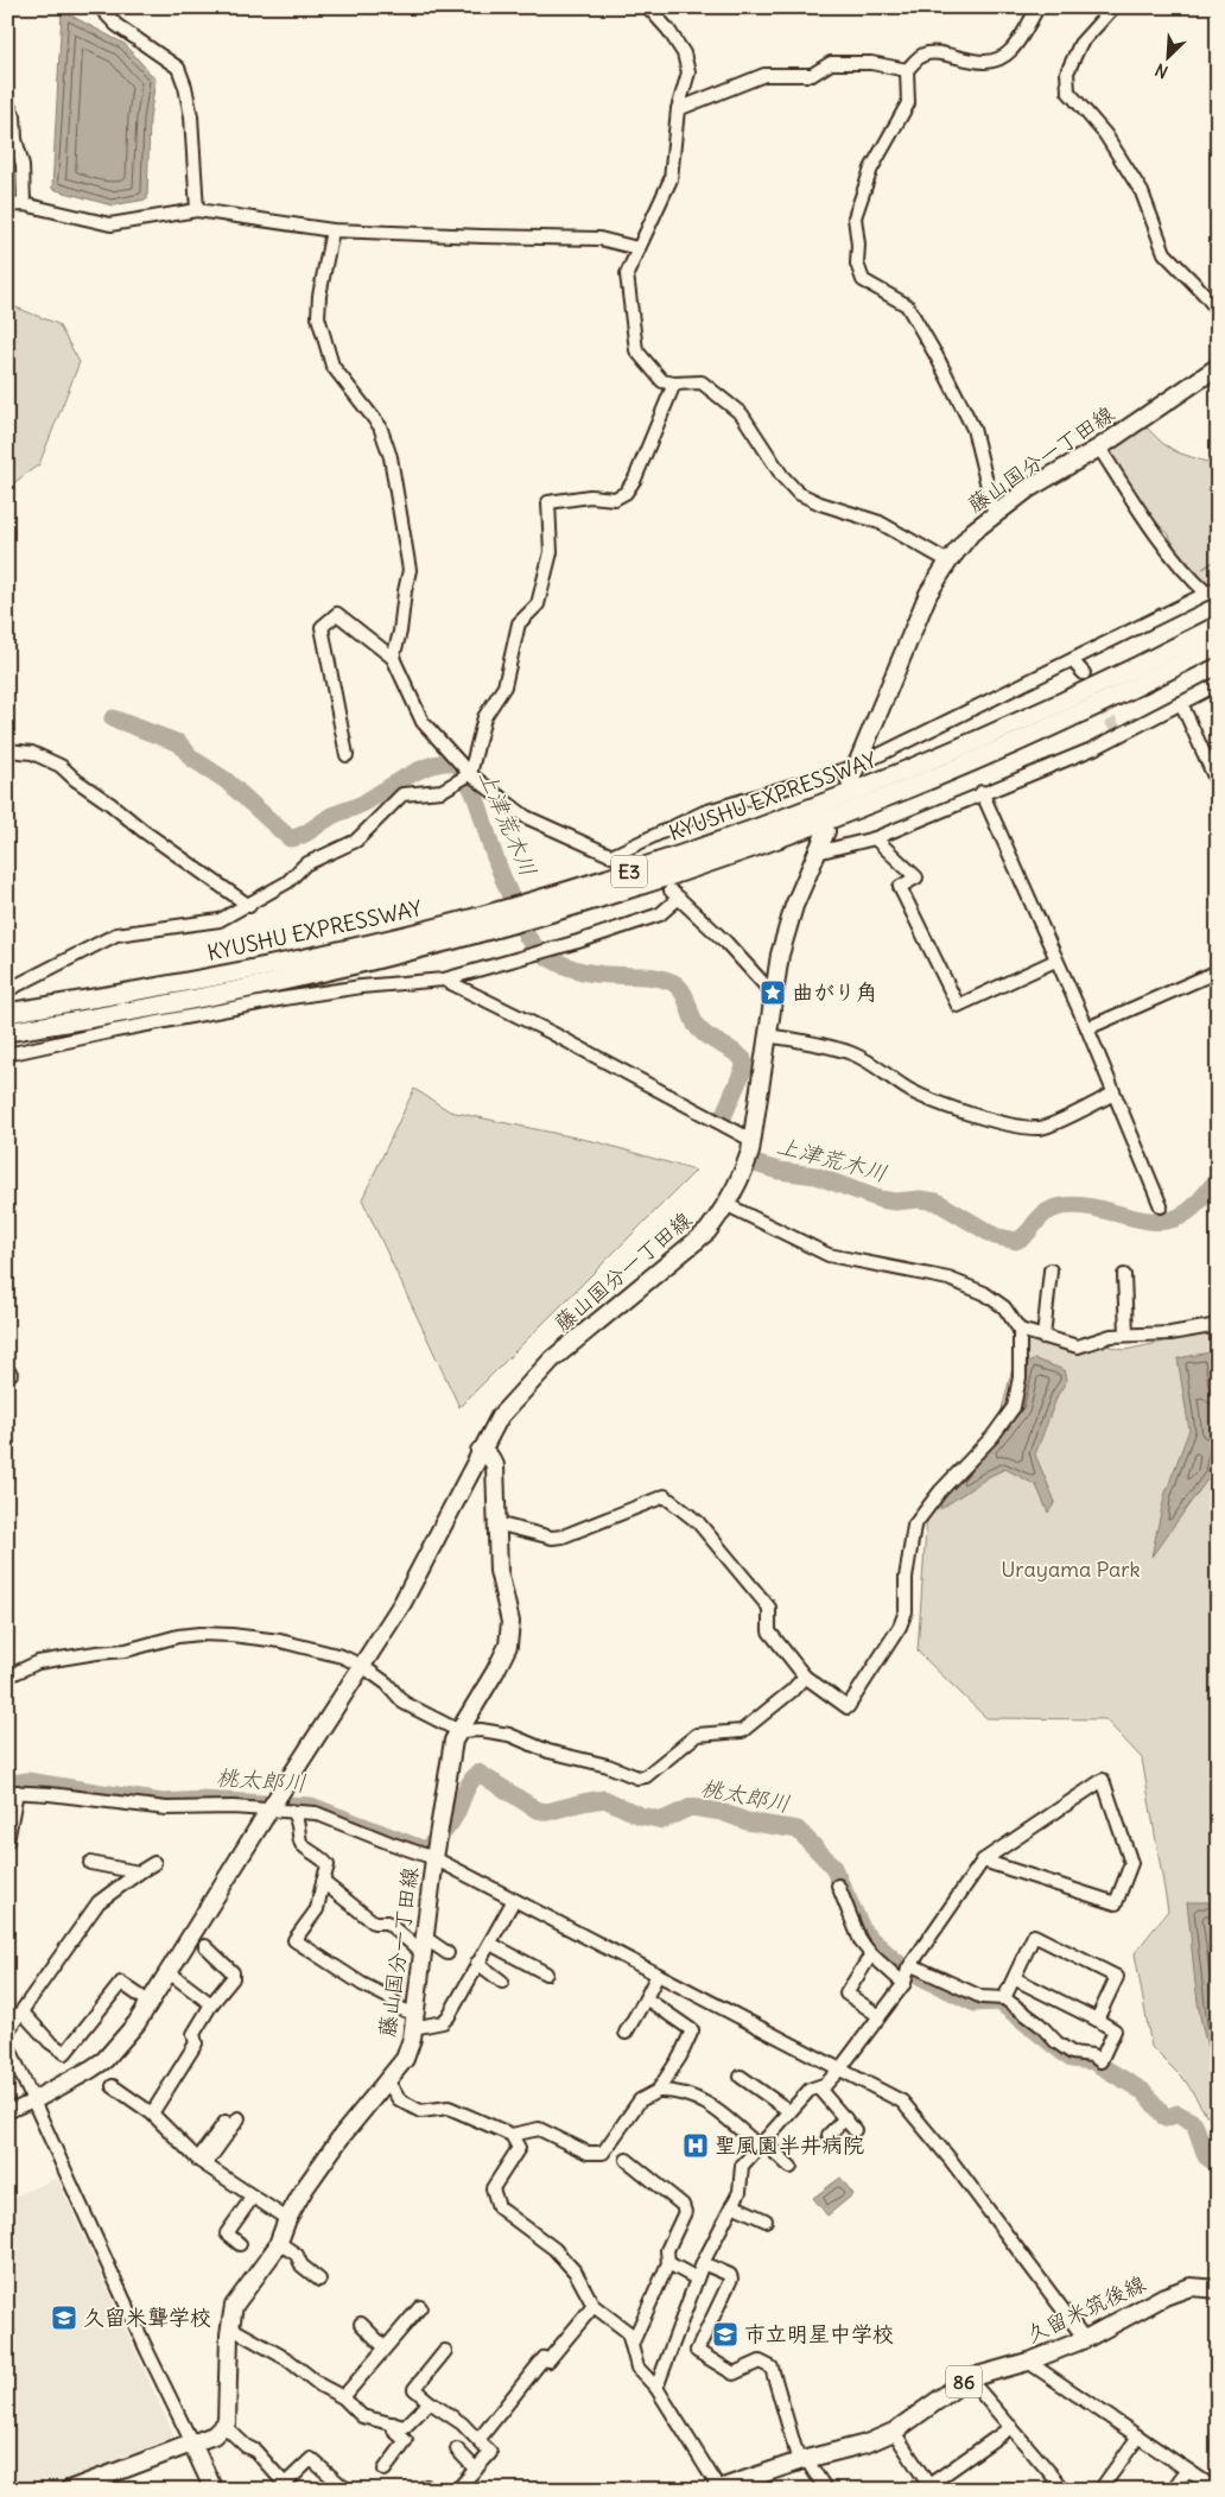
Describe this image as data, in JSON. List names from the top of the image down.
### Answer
{
  "streets": {
    "highway": ["KYUSHU EXPRESSWAY", "E3"],
    "main road": ["藤山国分一丁田線", "久留米筑後線", "86"]
  },
  "water": ["上津荒木川", "桃太郎川"],
  "parks": ["Urayama Park"],
  "places": {
    "place": ["曲がり角"],
    "hospital": ["聖風園半井病院"],
    "school or university": ["久留米聾学校", "市立明星中学校"]
  },
  "north": "bottom left"
}
